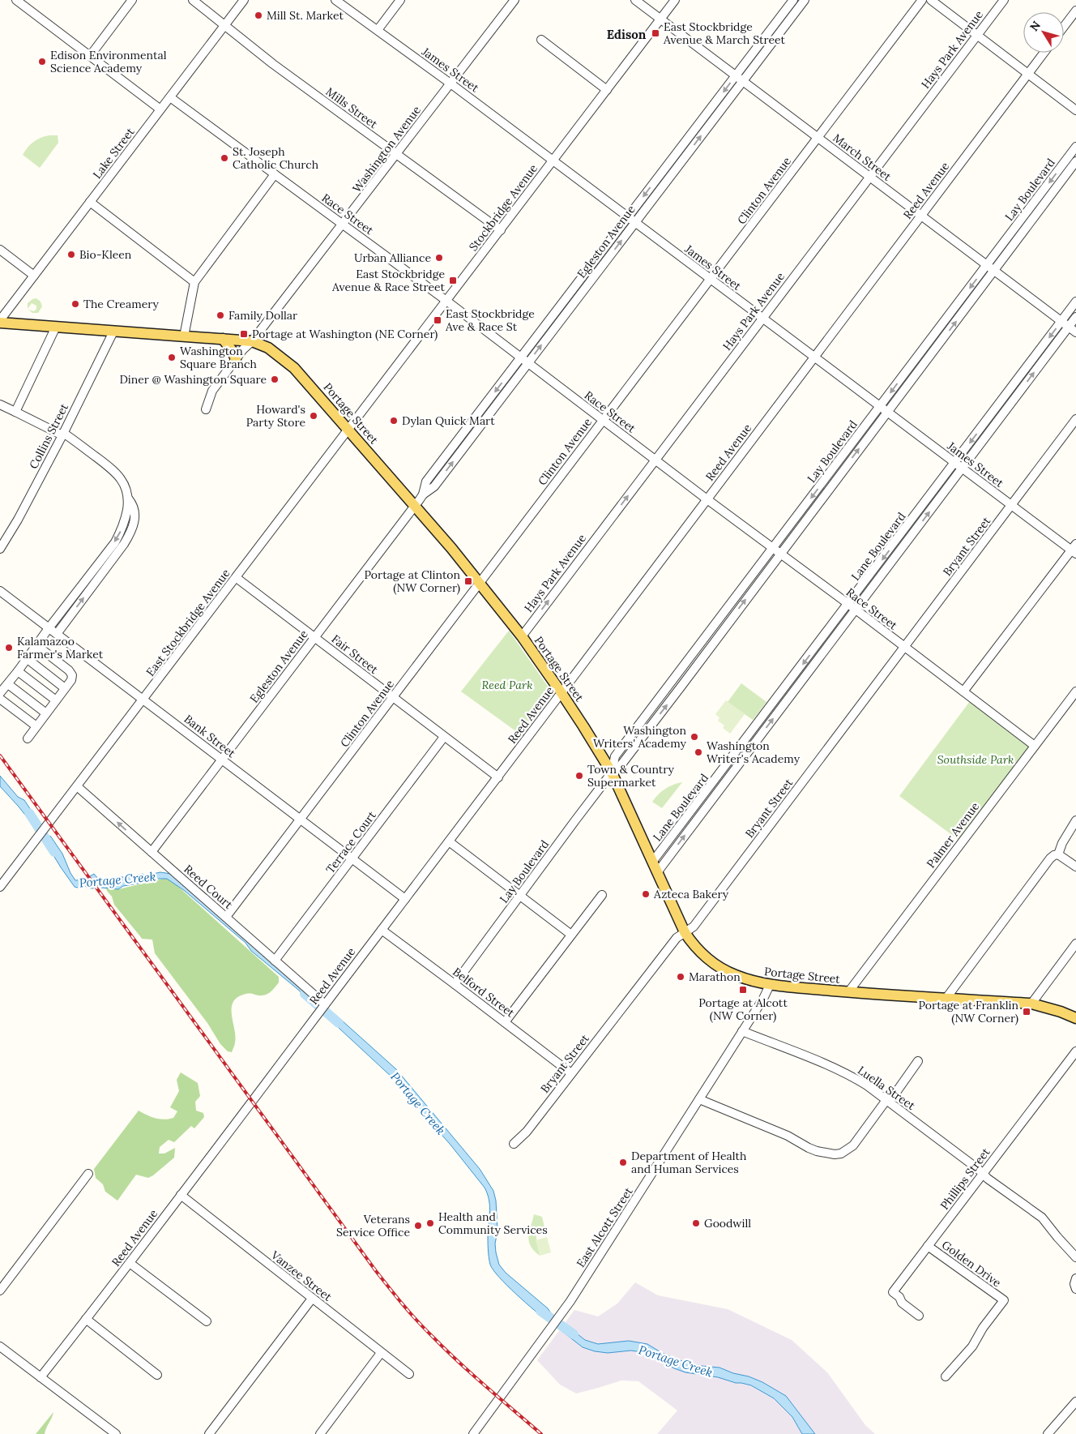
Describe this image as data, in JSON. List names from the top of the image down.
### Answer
{
  "streets": {
    "main road": ["Portage Street"],
    "street": [
      "Hays Park Avenue",
      "James Street",
      "Mills Street",
      "Washington Avenue",
      "Lake Street",
      "March Street",
      "Lay Boulevard",
      "Clinton Avenue",
      "Reed Avenue",
      "Stockbridge Avenue",
      "Race Street",
      "Egleston Avenue",
      "Collins Street",
      "Lane Boulevard",
      "Bryant Street",
      "East Stockbridge Avenue",
      "Fair Street",
      "Bank Street",
      "Palmer Avenue",
      "Terrace Court",
      "Reed Court",
      "Belford Street",
      "Luella Street",
      "Phillips Street",
      "East Alcott Street",
      "Golden Drive",
      "Vanzee Street"
    ]
  },
  "crossings": [
    ["Hays Park Avenue", "James Street"],
    ["Hays Park Avenue", "March Street"],
    ["Hays Park Avenue", "Race Street"],
    ["Hays Park Avenue", "Portage Street"],
    ["James Street", "Washington Avenue"],
    ["James Street", "Lay Boulevard"],
    ["James Street", "Clinton Avenue"],
    ["James Street", "Reed Avenue"],
    ["James Street", "Stockbridge Avenue"],
    ["James Street", "Egleston Avenue"],
    ["James Street", "Lane Boulevard"],
    ["James Street", "Bryant Street"],
    ["Mills Street", "Washington Avenue"],
    ["Mills Street", "Lake Street"],
    ["Mills Street", "Stockbridge Avenue"],
    ["Washington Avenue", "Race Street"],
    ["Washington Avenue", "Portage Street"],
    ["Lake Street", "Race Street"],
    ["Lake Street", "Portage Street"],
    ["March Street", "Lay Boulevard"],
    ["March Street", "Clinton Avenue"],
    ["March Street", "Reed Avenue"],
    ["March Street", "Stockbridge Avenue"],
    ["March Street", "Egleston Avenue"],
    ["March Street", "Lane Boulevard"],
    ["Lay Boulevard", "Race Street"],
    ["Lay Boulevard", "Portage Street"],
    ["Lay Boulevard", "Belford Street"],
    ["Clinton Avenue", "Race Street"],
    ["Clinton Avenue", "Portage Street"],
    ["Clinton Avenue", "Fair Street"],
    ["Clinton Avenue", "Bank Street"],
    ["Clinton Avenue", "Reed Court"],
    ["Reed Avenue", "Race Street"],
    ["Reed Avenue", "Portage Street"],
    ["Reed Avenue", "Fair Street"],
    ["Reed Avenue", "Bank Street"],
    ["Reed Avenue", "Reed Court"],
    ["Reed Avenue", "Belford Street"],
    ["Reed Avenue", "Vanzee Street"],
    ["Stockbridge Avenue", "Race Street"],
    ["Stockbridge Avenue", "Portage Street"],
    ["Stockbridge Avenue", "East Stockbridge Avenue"],
    ["Race Street", "Egleston Avenue"],
    ["Race Street", "Lane Boulevard"],
    ["Race Street", "Bryant Street"],
    ["Race Street", "Palmer Avenue"],
    ["Egleston Avenue", "Portage Street"],
    ["Egleston Avenue", "Fair Street"],
    ["Egleston Avenue", "Bank Street"],
    ["Egleston Avenue", "Reed Court"],
    ["Portage Street", "Collins Street"],
    ["Portage Street", "Lane Boulevard"],
    ["Portage Street", "Bryant Street"],
    ["Portage Street", "East Stockbridge Avenue"],
    ["Portage Street", "Palmer Avenue"],
    ["Portage Street", "East Alcott Street"],
    ["Bryant Street", "Belford Street"],
    ["East Stockbridge Avenue", "Fair Street"],
    ["East Stockbridge Avenue", "Bank Street"],
    ["East Stockbridge Avenue", "Reed Court"],
    ["Fair Street", "Terrace Court"],
    ["Bank Street", "Terrace Court"],
    ["Terrace Court", "Reed Court"],
    ["Luella Street", "Phillips Street"],
    ["Luella Street", "East Alcott Street"],
    ["Phillips Street", "Golden Drive"]
  ],
  "districts": ["Edison"],
  "water": ["Portage Creek"],
  "parks": ["Reed Park", "Southside Park"],
  "places": {
    "other": [
      "Mill St. Market",
      "Edison Environmental Science Academy",
      "St. Joseph Catholic Church",
      "Bio-Kleen",
      "Urban Alliance",
      "The Creamery",
      "Family Dollar",
      "Washington Square Branch",
      "Diner @ Washington Square",
      "Howard's Party Store",
      "Dylan Quick Mart",
      "Kalamazoo Farmer's Market",
      "Washington Writers' Academy",
      "Washington Writer's Academy",
      "Town & Country Supermarket",
      "Azteca Bakery",
      "Marathon",
      "Department of Health and Human Services",
      "Health and Community Services",
      "Goodwill",
      "Veterans Service Office"
    ],
    "transit": [
      "East Stockbridge Avenue & March Street",
      "East Stockbridge Avenue & Race Street",
      "East Stockbridge Ave & Race St",
      "Portage at Washington (NE Corner)",
      "Portage at Clinton (NW Corner)",
      "Portage at Alcott (NW Corner)",
      "Portage at Franklin (NW Corner)"
    ]
  },
  "north": "top left"
}
